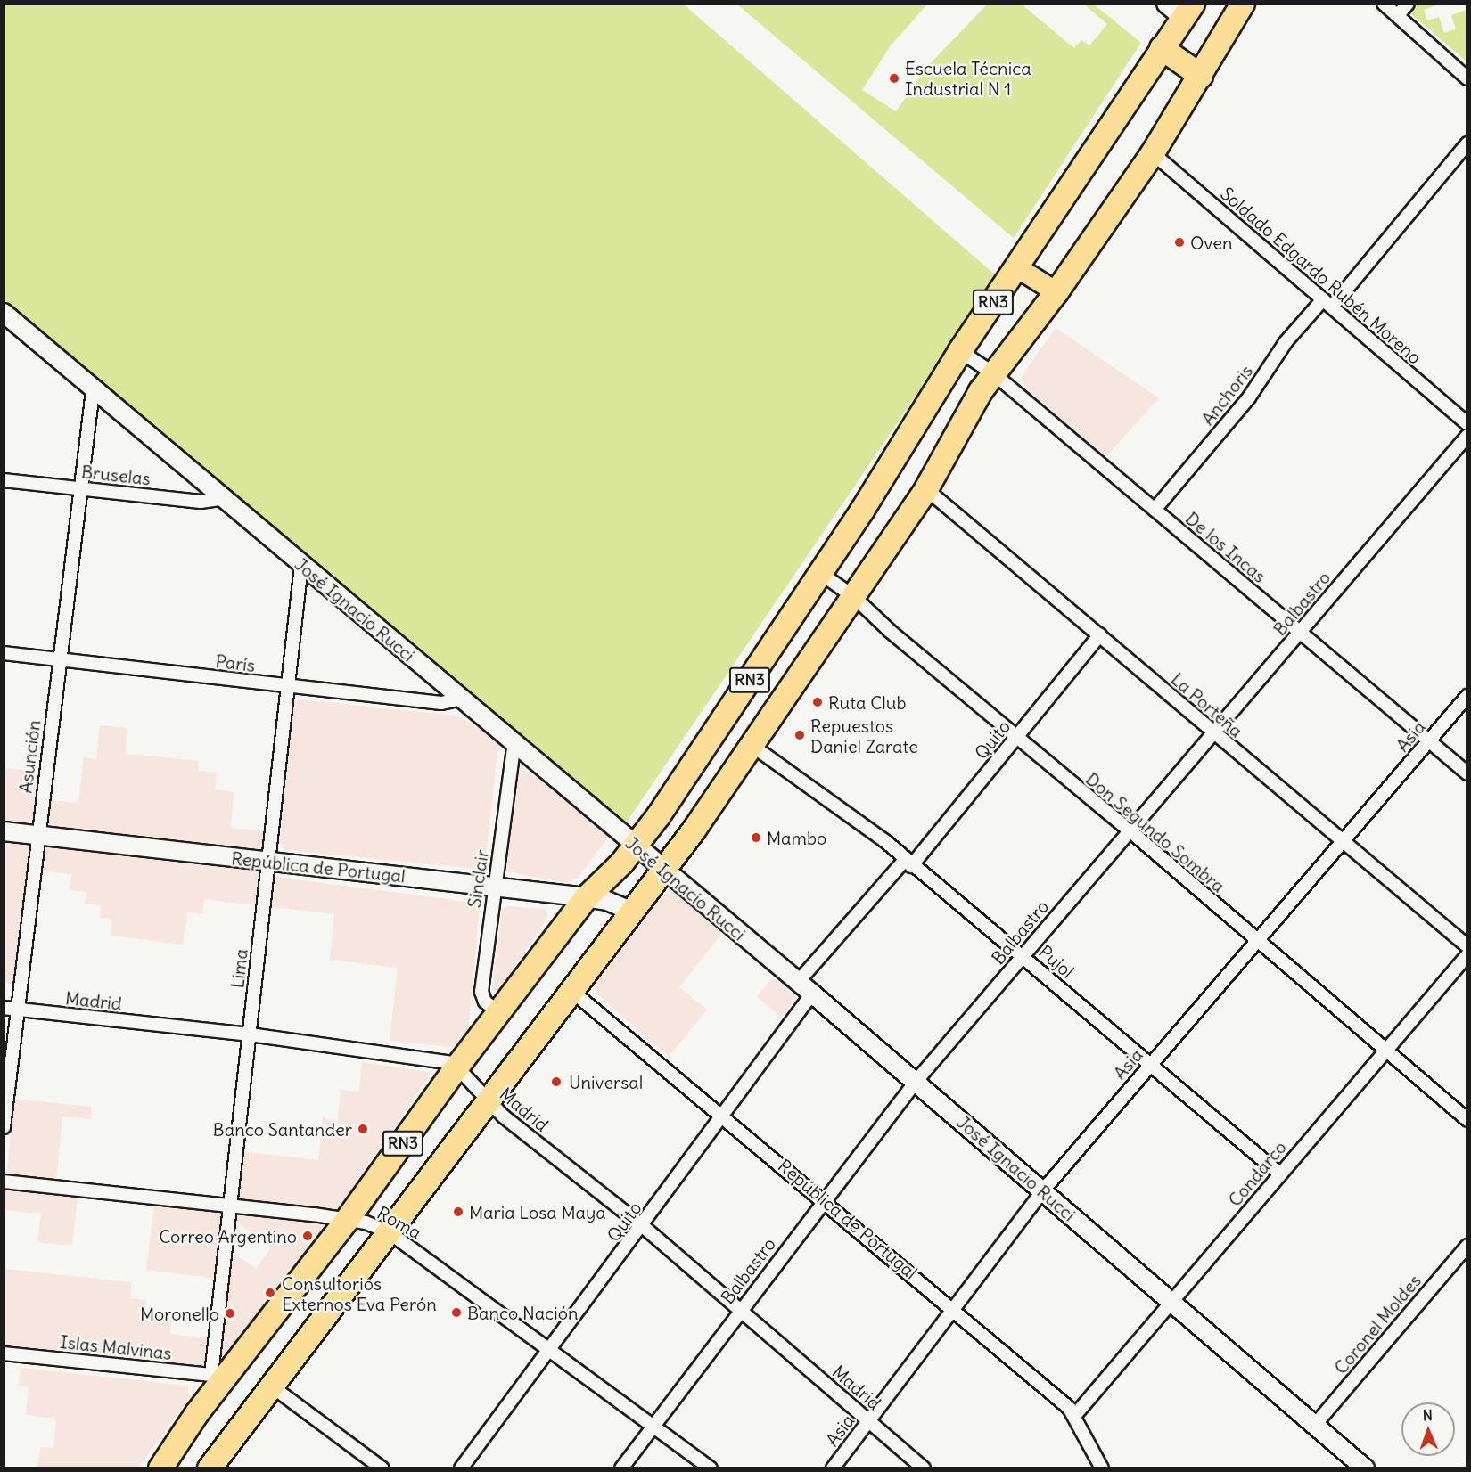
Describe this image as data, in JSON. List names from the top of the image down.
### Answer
{
  "streets": {
    "highway": ["RN3"],
    "street": [
      "Soldado Edgardo Rubén Moreno",
      "Anchoris",
      "Bruselas",
      "De los Incas",
      "Balbastro",
      "José Ignacio Rucci",
      "París",
      "La Porteña",
      "Asia",
      "Quito",
      "Asunción",
      "Don Segundo Sombra",
      "República de Portugal",
      "Sinclair",
      "Pujol",
      "Lima",
      "Madrid",
      "Condarco",
      "Roma",
      "Coronel Moldes",
      "Islas Malvinas"
    ]
  },
  "crossings": [
    ["Soldado Edgardo Rubén Moreno", "RN3"],
    ["Soldado Edgardo Rubén Moreno", "Anchoris"],
    ["RN3", "De los Incas"],
    ["RN3", "José Ignacio Rucci"],
    ["RN3", "La Porteña"],
    ["RN3", "Don Segundo Sombra"],
    ["RN3", "República de Portugal"],
    ["RN3", "Sinclair"],
    ["RN3", "Pujol"],
    ["RN3", "Lima"],
    ["RN3", "Madrid"],
    ["RN3", "Roma"],
    ["RN3", "Islas Malvinas"],
    ["Anchoris", "De los Incas"],
    ["Bruselas", "José Ignacio Rucci"],
    ["Bruselas", "Asunción"],
    ["De los Incas", "Balbastro"],
    ["De los Incas", "Asia"],
    ["Balbastro", "José Ignacio Rucci"],
    ["Balbastro", "La Porteña"],
    ["Balbastro", "Don Segundo Sombra"],
    ["Balbastro", "República de Portugal"],
    ["Balbastro", "Pujol"],
    ["Balbastro", "Madrid"],
    ["Balbastro", "Roma"],
    ["José Ignacio Rucci", "París"],
    ["José Ignacio Rucci", "Asia"],
    ["José Ignacio Rucci", "Quito"],
    ["José Ignacio Rucci", "Asunción"],
    ["José Ignacio Rucci", "Sinclair"],
    ["José Ignacio Rucci", "Lima"],
    ["José Ignacio Rucci", "Condarco"],
    ["José Ignacio Rucci", "Coronel Moldes"],
    ["París", "Asunción"],
    ["París", "Lima"],
    ["La Porteña", "Asia"],
    ["La Porteña", "Quito"],
    ["Asia", "Don Segundo Sombra"],
    ["Asia", "República de Portugal"],
    ["Asia", "Pujol"],
    ["Asia", "Madrid"],
    ["Quito", "Don Segundo Sombra"],
    ["Quito", "República de Portugal"],
    ["Quito", "Pujol"],
    ["Quito", "Madrid"],
    ["Quito", "Roma"],
    ["Asunción", "República de Portugal"],
    ["Asunción", "Madrid"],
    ["Don Segundo Sombra", "Condarco"],
    ["República de Portugal", "Sinclair"],
    ["República de Portugal", "Lima"],
    ["República de Portugal", "Condarco"],
    ["Pujol", "Condarco"],
    ["Lima", "Madrid"],
    ["Lima", "Roma"],
    ["Lima", "Islas Malvinas"]
  ],
  "places": [
    "Escuela Técnica Industrial N 1",
    "Oven",
    "Ruta Club",
    "Repuestos Daniel Zarate",
    "Mambo",
    "Universal",
    "Banco Santander",
    "Maria Losa Maya",
    "Correo Argentino",
    "Consultorios Externos Eva Perón",
    "Banco Nación",
    "Moronello"
  ],
  "north": "top"
}
